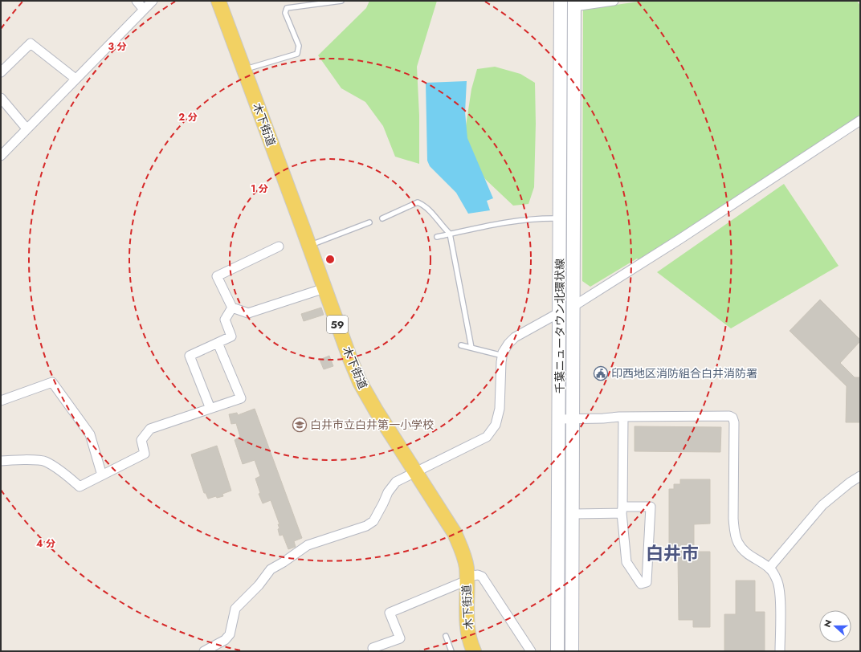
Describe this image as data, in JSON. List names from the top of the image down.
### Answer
{
  "streets": {
    "main road": ["木下街道", "59", "千葉ニュータウン北環状線"]
  },
  "districts": ["白井市"],
  "places": {
    "public building": ["印西地区消防組合白井消防署"],
    "school or university": ["白井市立白井第一小学校"]
  },
  "north": "left",
  "rings": [
    "3 分",
    "2 分",
    "1 分",
    "4 分"
  ]
}
